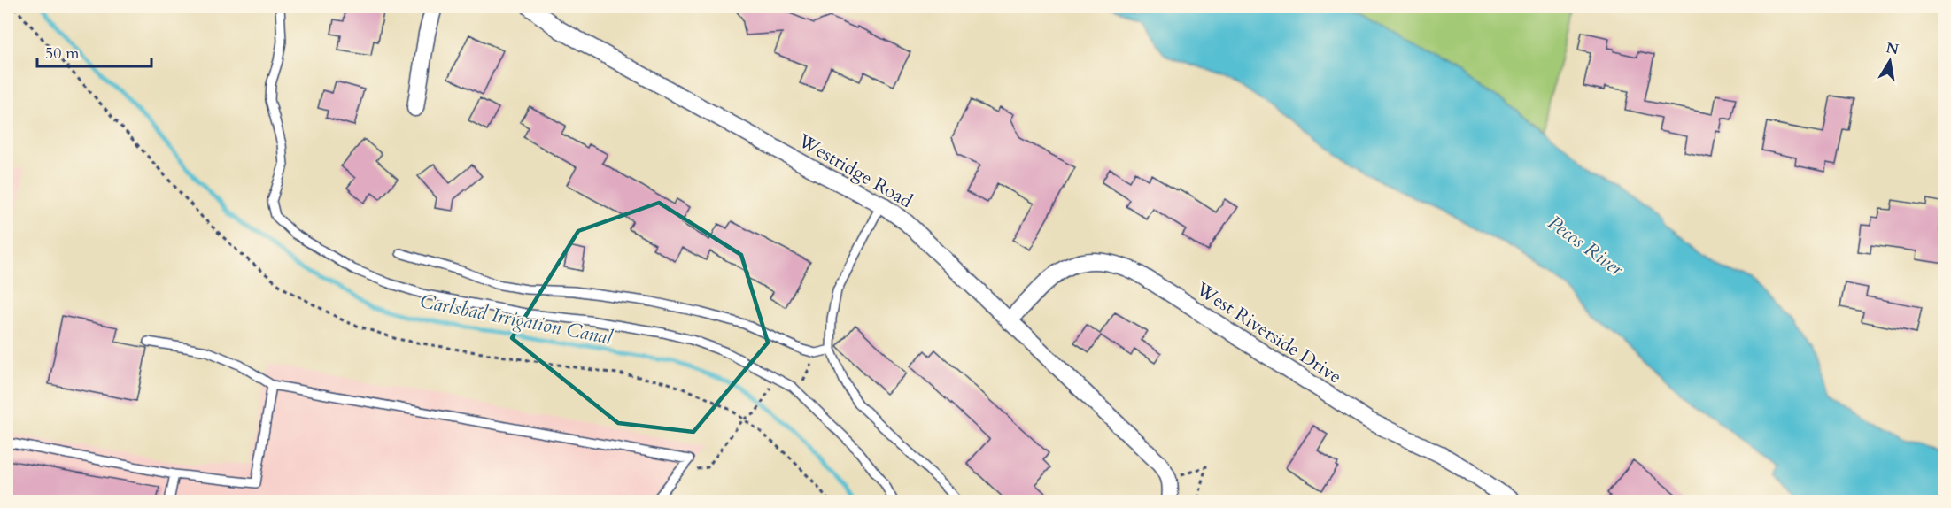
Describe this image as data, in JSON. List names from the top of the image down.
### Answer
{
  "streets": {
    "street": ["Westridge Road", "West Riverside Drive"]
  },
  "crossings": [
    ["Westridge Road", "West Riverside Drive"]
  ],
  "water": ["Pecos River", "Carlsbad Irrigation Canal"],
  "scale_bar": "50 m",
  "north": "top"
}
